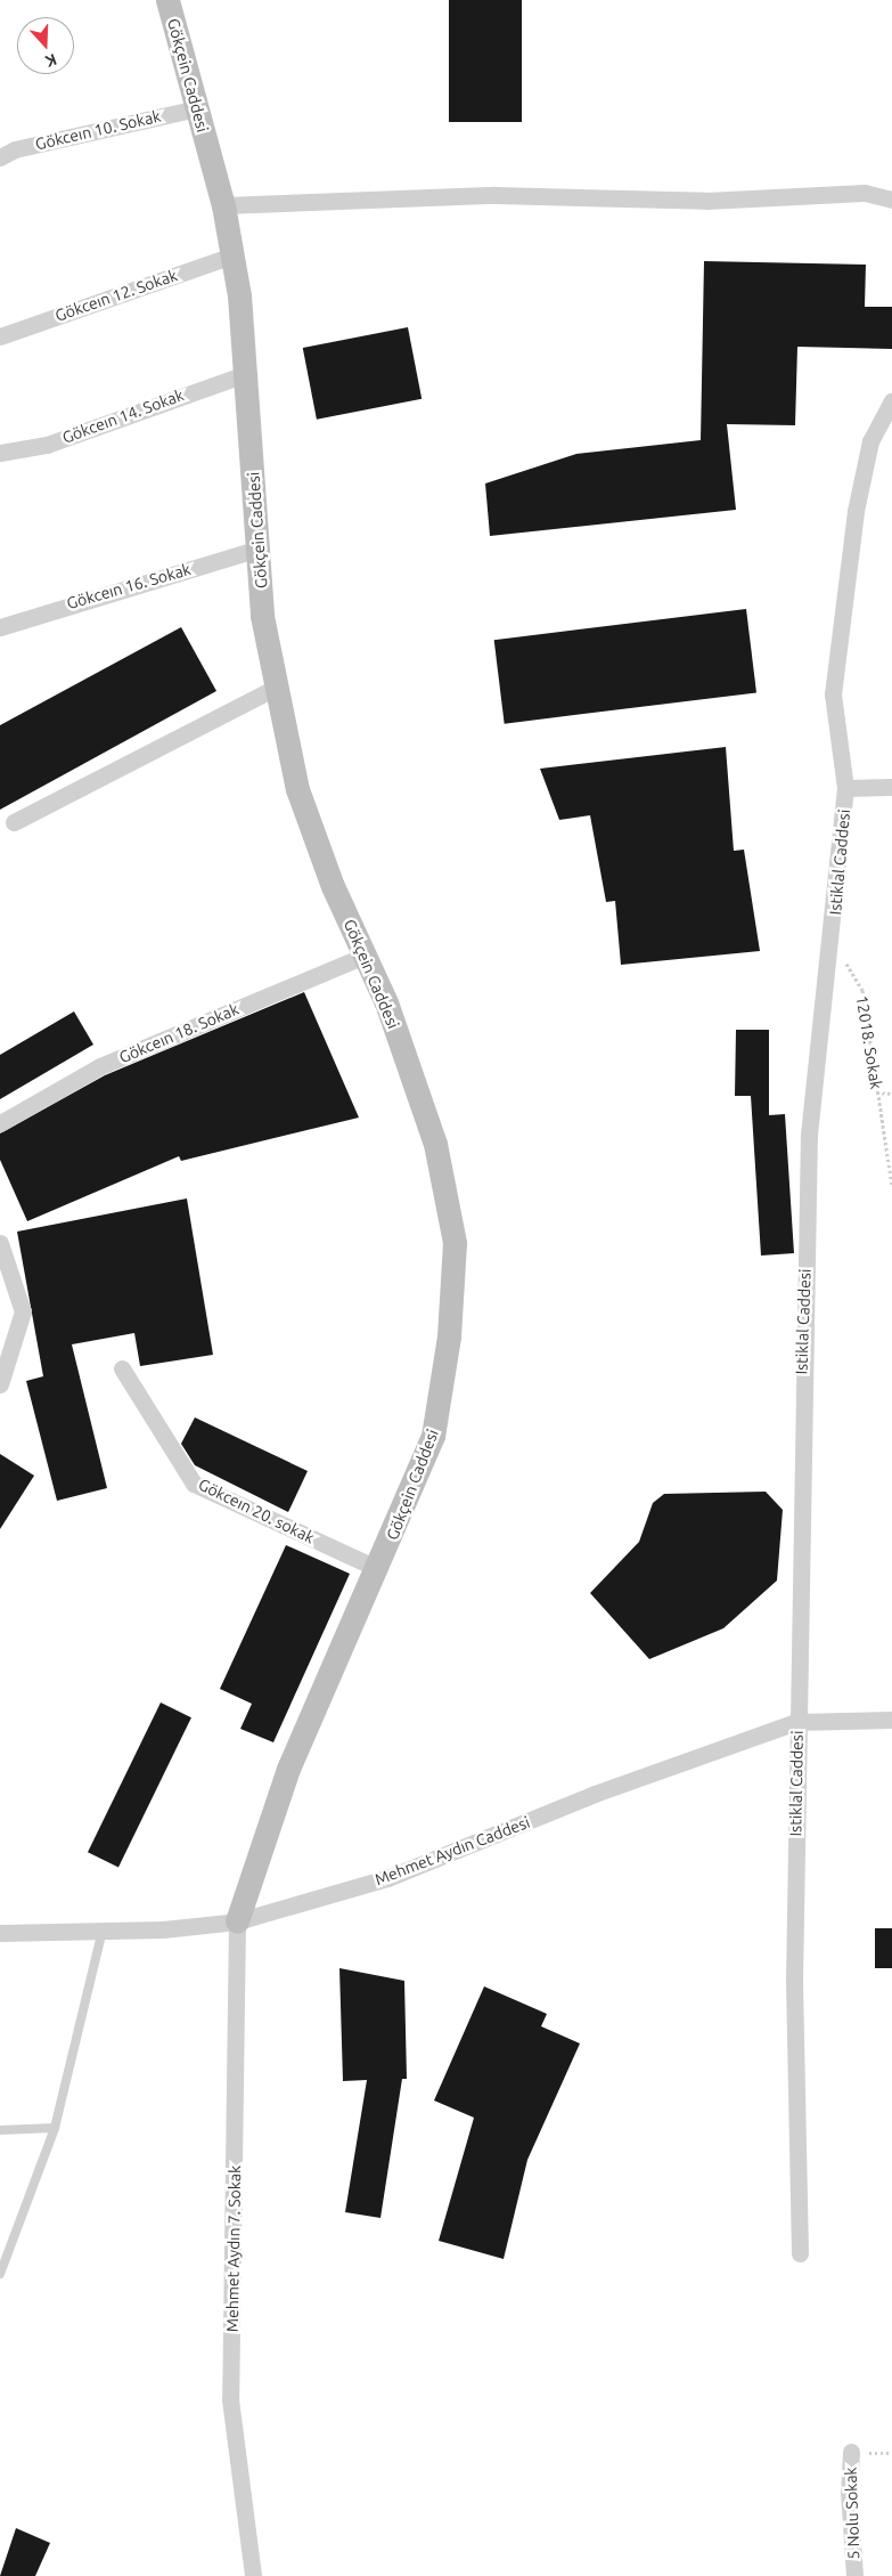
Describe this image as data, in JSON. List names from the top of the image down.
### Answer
{
  "streets": {
    "street": [
      "Gökçein Caddesi",
      "Gökceın 10. Sokak",
      "Gökceın 12. Sokak",
      "Gökceın 14. Sokak",
      "Gökceın 16. Sokak",
      "Istiklal Caddesi",
      "Gökceın 18. Sokak",
      "Gökceın 20. sokak",
      "Mehmet Aydın Caddesi",
      "Mehmet Aydın 7. Sokak",
      "5 Nolu Sokak"
    ],
    "path": ["12018. Sokak"]
  },
  "crossings": [
    ["Gökçein Caddesi", "Gökceın 10. Sokak"],
    ["Gökçein Caddesi", "Gökceın 12. Sokak"],
    ["Gökçein Caddesi", "Gökceın 14. Sokak"],
    ["Gökçein Caddesi", "Gökceın 16. Sokak"],
    ["Gökçein Caddesi", "Gökceın 18. Sokak"],
    ["Gökçein Caddesi", "Gökceın 20. sokak"],
    ["Gökçein Caddesi", "Mehmet Aydın Caddesi"],
    ["Gökçein Caddesi", "Mehmet Aydın 7. Sokak"],
    ["Istiklal Caddesi", "12018. Sokak"],
    ["Istiklal Caddesi", "Mehmet Aydın Caddesi"],
    ["Mehmet Aydın Caddesi", "Mehmet Aydın 7. Sokak"]
  ],
  "north": "bottom"
}
